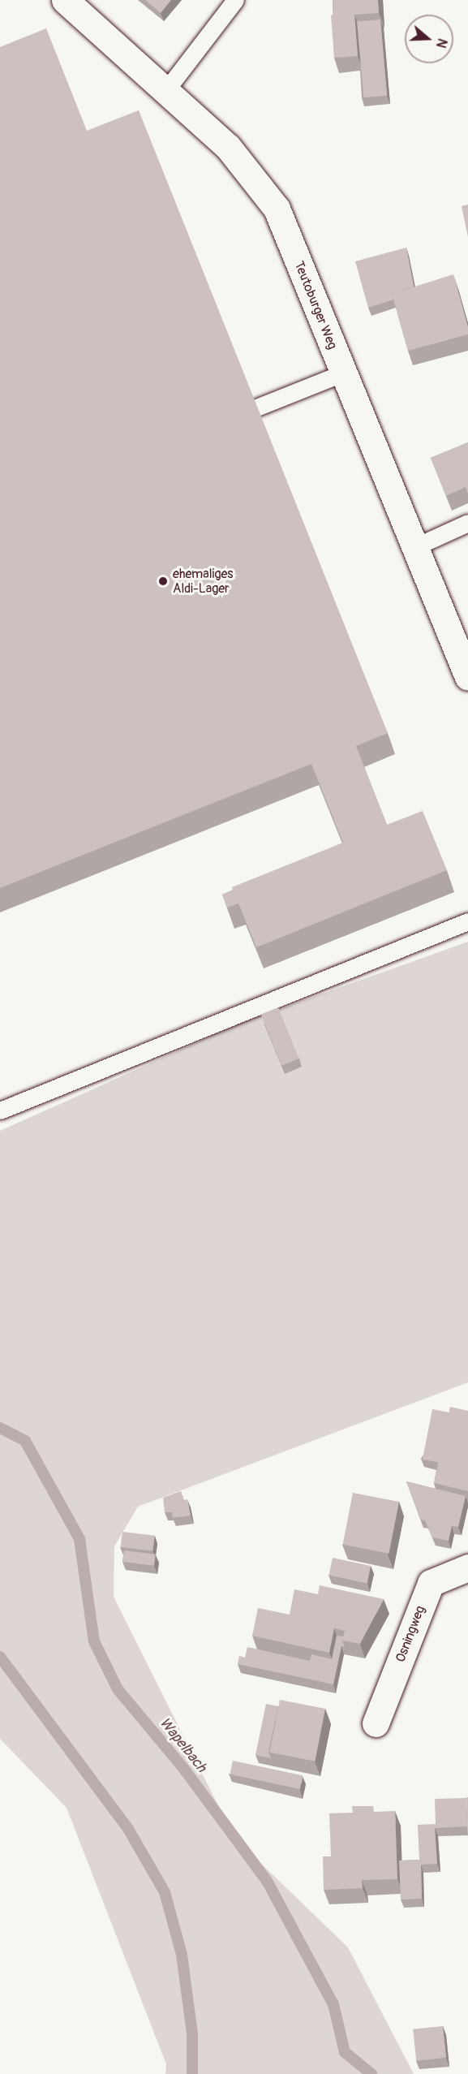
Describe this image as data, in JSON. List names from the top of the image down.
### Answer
{
  "streets": {
    "street": ["Teutoburger Weg", "Osningweg"]
  },
  "water": ["Wapelbach"],
  "places": ["ehemaliges Aldi-Lager"],
  "north": "right"
}
